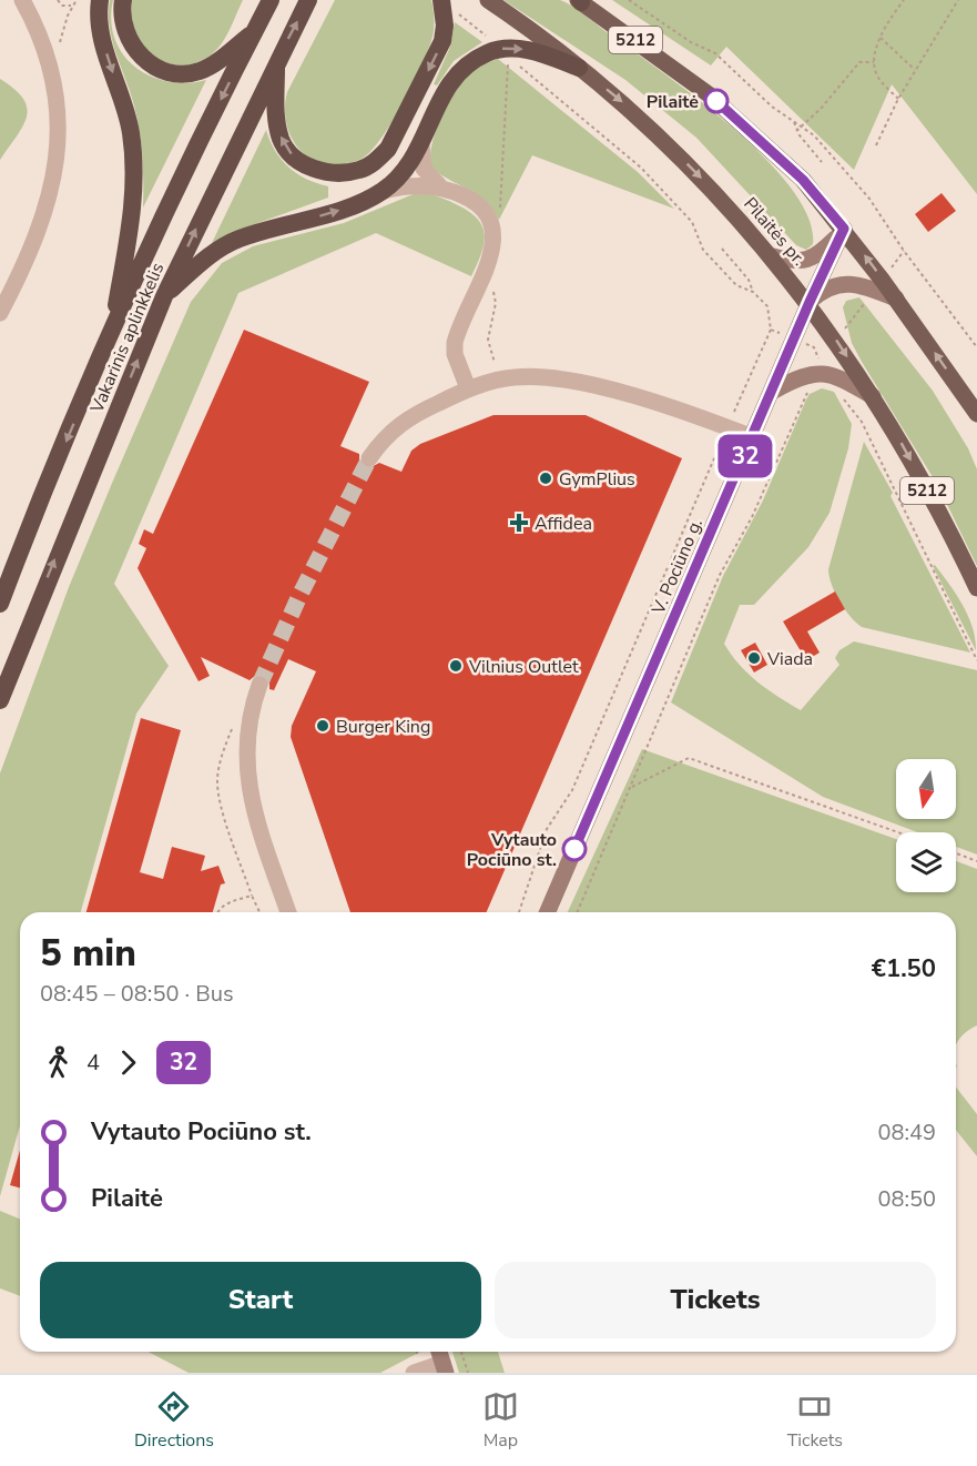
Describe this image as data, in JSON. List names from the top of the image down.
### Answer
{
  "streets": {
    "highway": ["Vakarinis aplinkkelis"],
    "main road": ["5212", "Pilaitės pr.", "V. Pociūno g."]
  },
  "crossings": [
    ["5212", "V. Pociūno g."],
    ["Pilaitės pr.", "V. Pociūno g."]
  ],
  "places": {
    "other": [
      "Pilaitė",
      "GymPlius",
      "Viada",
      "Vilnius Outlet",
      "Burger King",
      "Vytauto Pociūno st."
    ],
    "health": ["Affidea"]
  },
  "lines": ["bus line 32"],
  "north": "bottom",
  "page": {
    "on_map": "32",
    "heading": ["5 min", "08:45 – 08:50 · Bus", "€1.50"],
    "legs": ["4", "32"],
    "list": [
      {
        "name": "Vytauto Pociūno st.",
        "value": "08:49"
      },
      {
        "name": "Pilaitė",
        "value": "08:50"
      }
    ],
    "buttons": ["Start", "Tickets"],
    "tabs": ["Directions", "Map", "Tickets"]
  }
}
